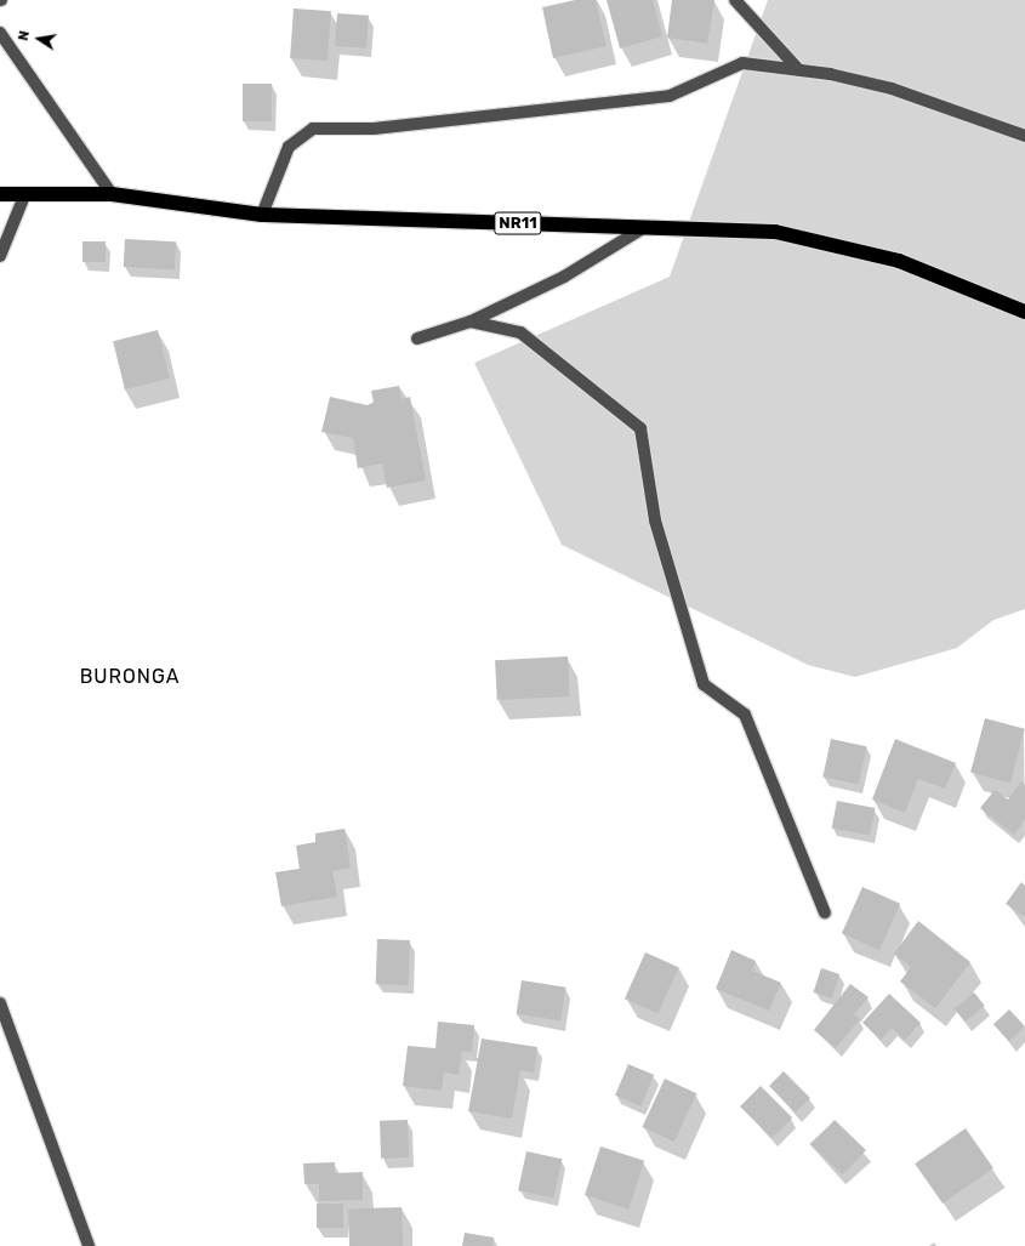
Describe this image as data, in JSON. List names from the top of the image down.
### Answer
{
  "streets": {
    "highway": ["NR11"]
  },
  "districts": ["BURONGA"],
  "north": "left"
}
